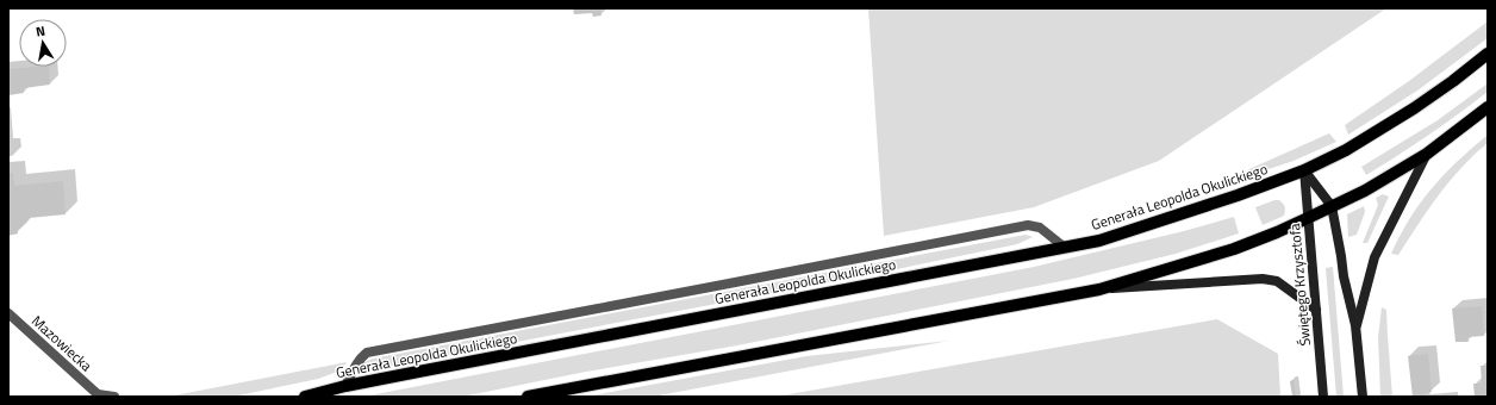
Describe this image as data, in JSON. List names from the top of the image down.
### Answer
{
  "streets": {
    "main road": ["Generała Leopolda Okulickiego", "Świętego Krzysztofa"],
    "street": ["Mazowiecka"]
  },
  "crossings": [
    ["Generała Leopolda Okulickiego", "Świętego Krzysztofa"]
  ],
  "north": "top"
}
